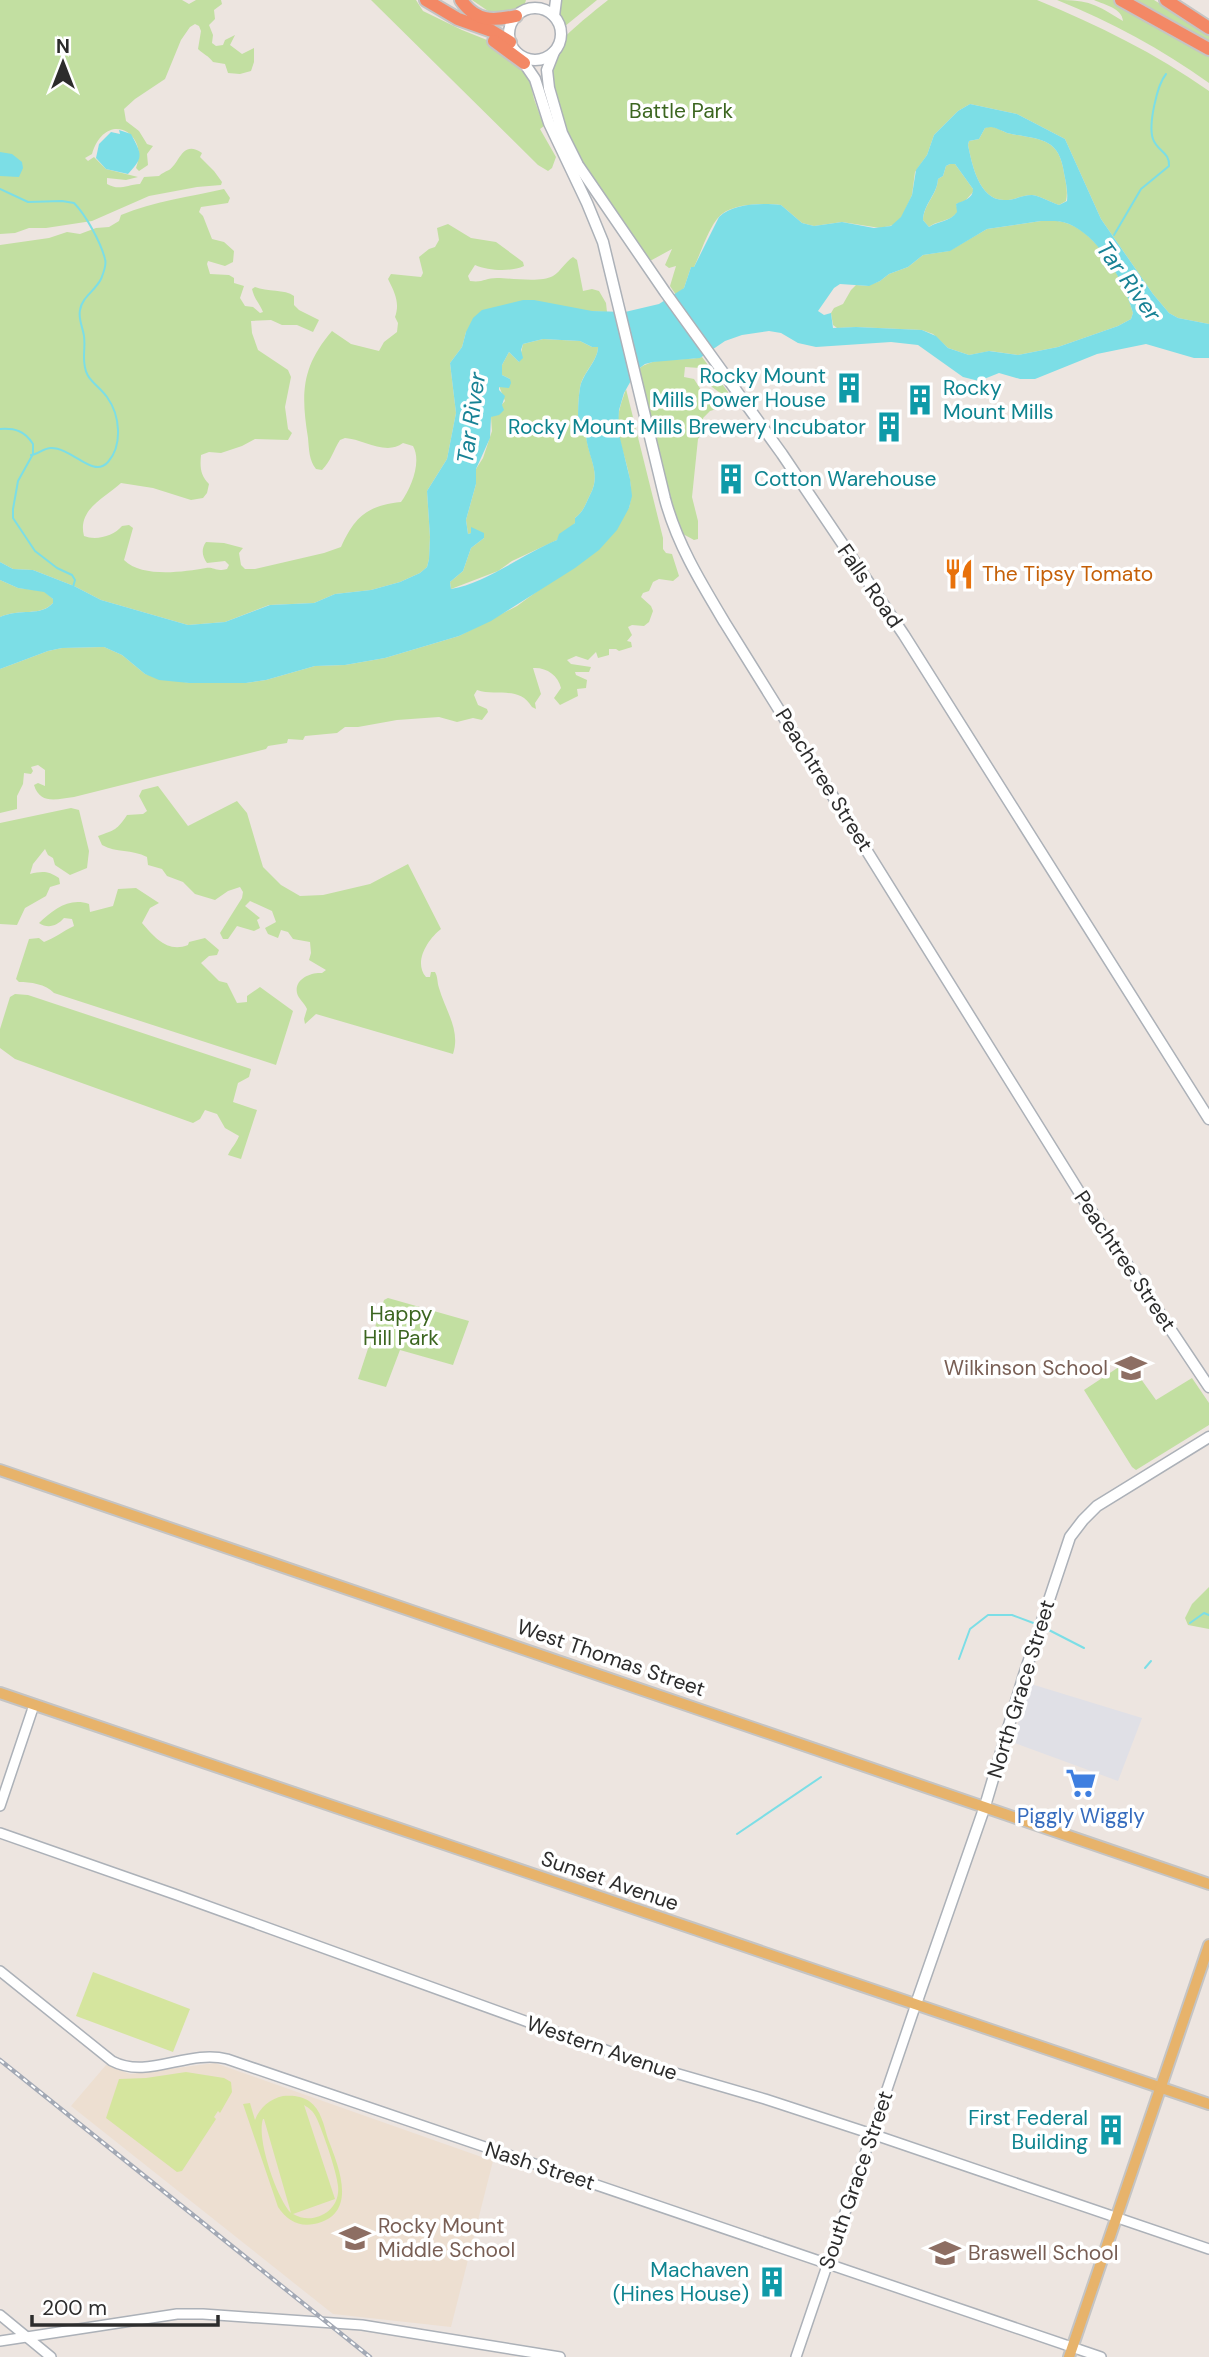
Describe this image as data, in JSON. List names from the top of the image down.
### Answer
{
  "streets": {
    "main road": [
      "Falls Road",
      "Peachtree Street",
      "West Thomas Street",
      "North Grace Street",
      "Sunset Avenue"
    ],
    "street": ["Western Avenue", "Nash Street", "South Grace Street"]
  },
  "crossings": [
    ["Falls Road", "Peachtree Street"],
    ["West Thomas Street", "North Grace Street"],
    ["North Grace Street", "Sunset Avenue"],
    ["North Grace Street", "South Grace Street"],
    ["Sunset Avenue", "South Grace Street"],
    ["Western Avenue", "South Grace Street"],
    ["Nash Street", "South Grace Street"]
  ],
  "water": ["Tar River"],
  "parks": ["Battle Park", "Happy Hill Park"],
  "places": {
    "building": [
      "Rocky Mount Mills Power House",
      "Rocky Mount Mills",
      "Rocky Mount Mills Brewery Incubator",
      "Cotton Warehouse",
      "First Federal Building",
      "Machaven (Hines House)"
    ],
    "restaurant": ["The Tipsy Tomato"],
    "school or university": ["Wilkinson School", "Rocky Mount Middle School", "Braswell School"],
    "supermarket": ["Piggly Wiggly"]
  },
  "scale_bar": "200 m",
  "north": "top"
}
